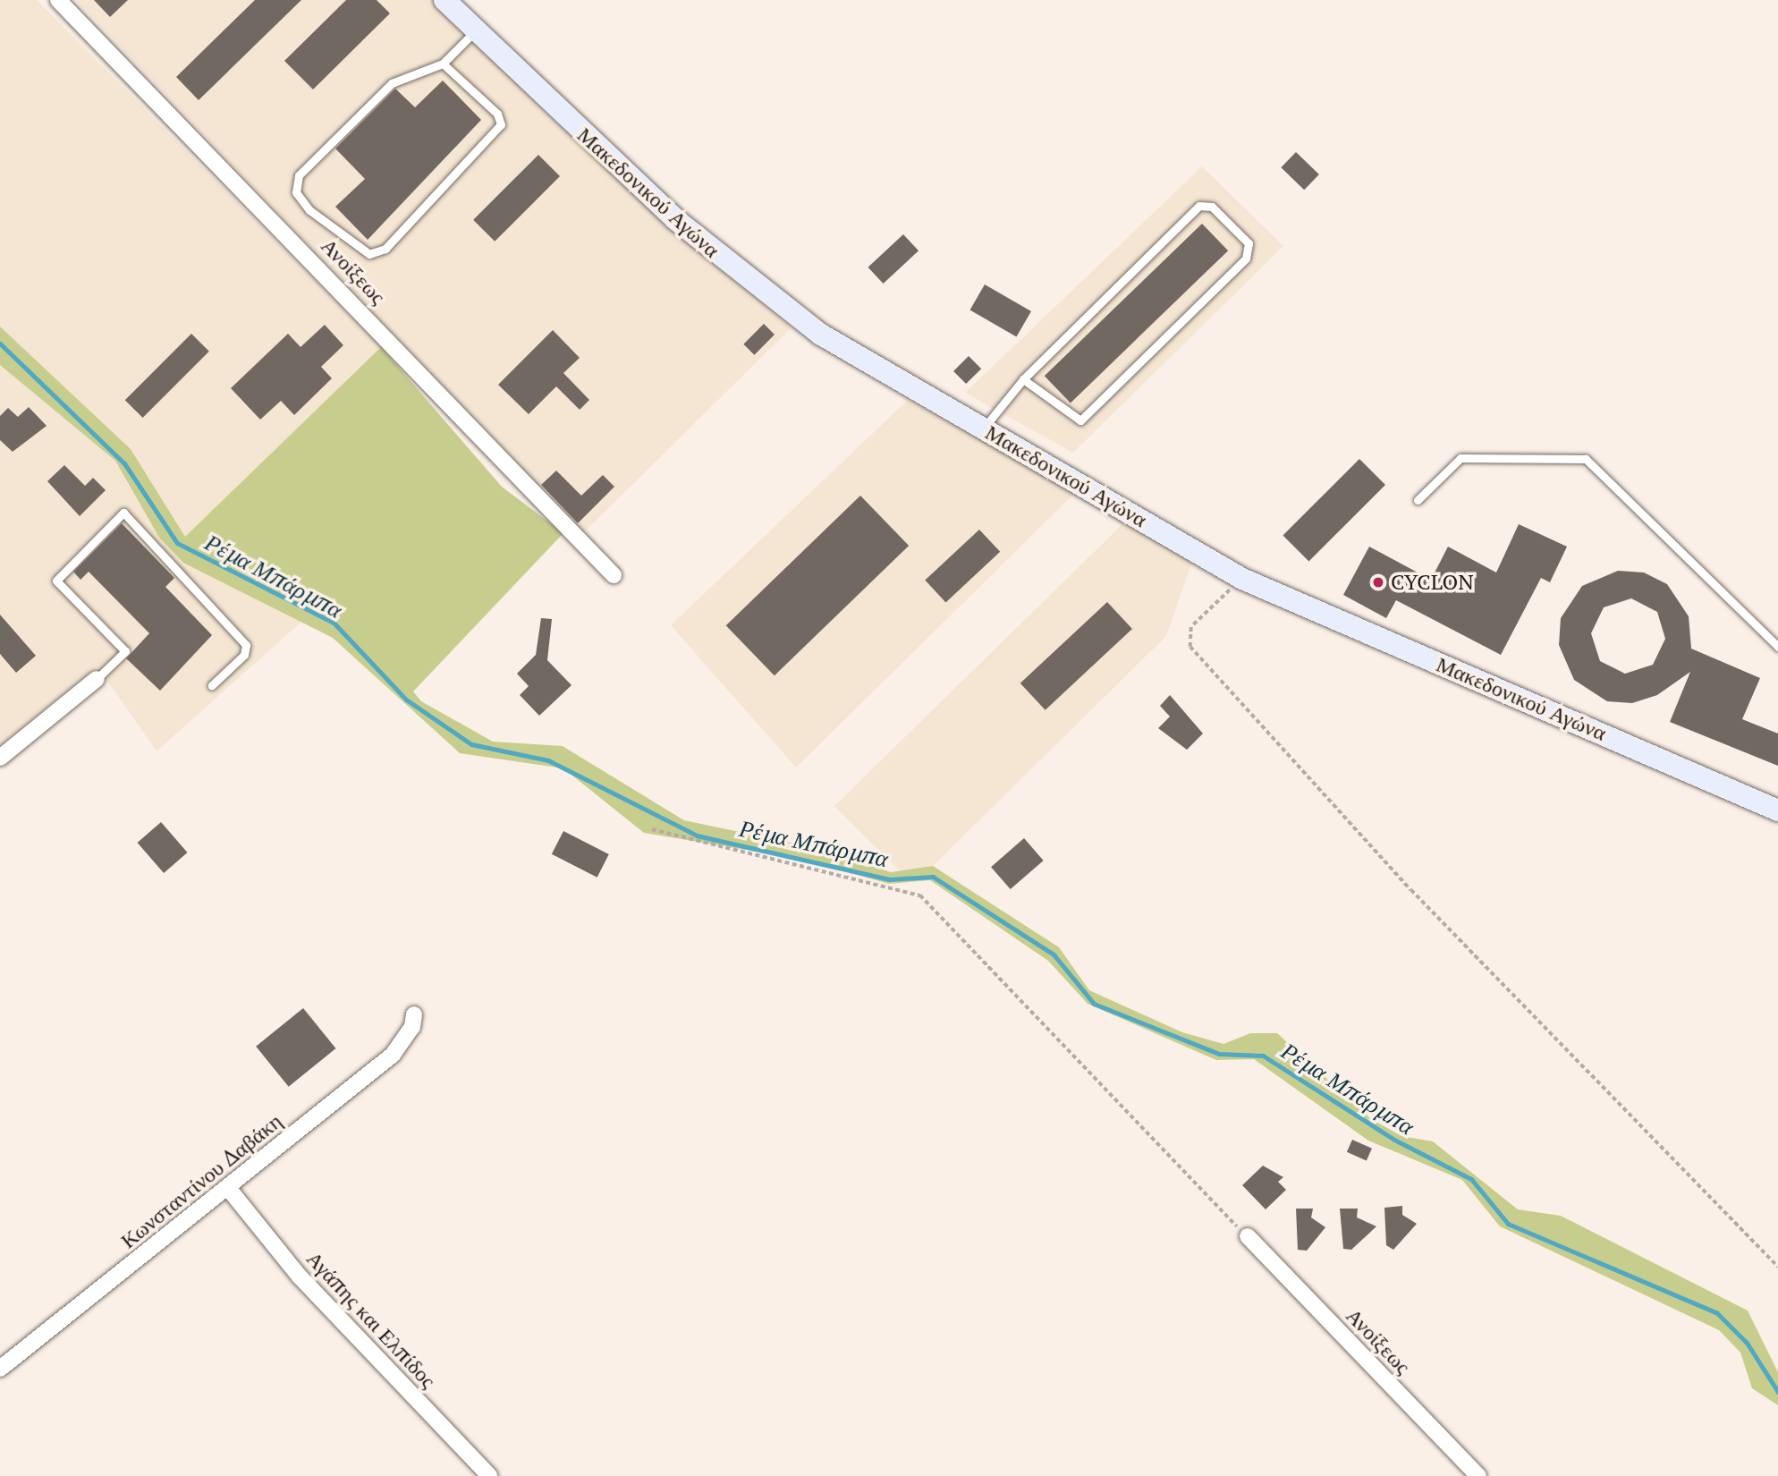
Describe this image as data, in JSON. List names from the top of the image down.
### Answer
{
  "streets": {
    "main road": ["Μακεδονικού Αγώνα"],
    "street": ["Ανοίξεως", "Κωνσταντίνου Δαβάκη", "Αγάπης και Ελπίδος"]
  },
  "crossings": [
    ["Κωνσταντίνου Δαβάκη", "Αγάπης και Ελπίδος"]
  ],
  "water": ["Ρέμα Μπάρμπα"],
  "places": ["CYCLON"]
}
